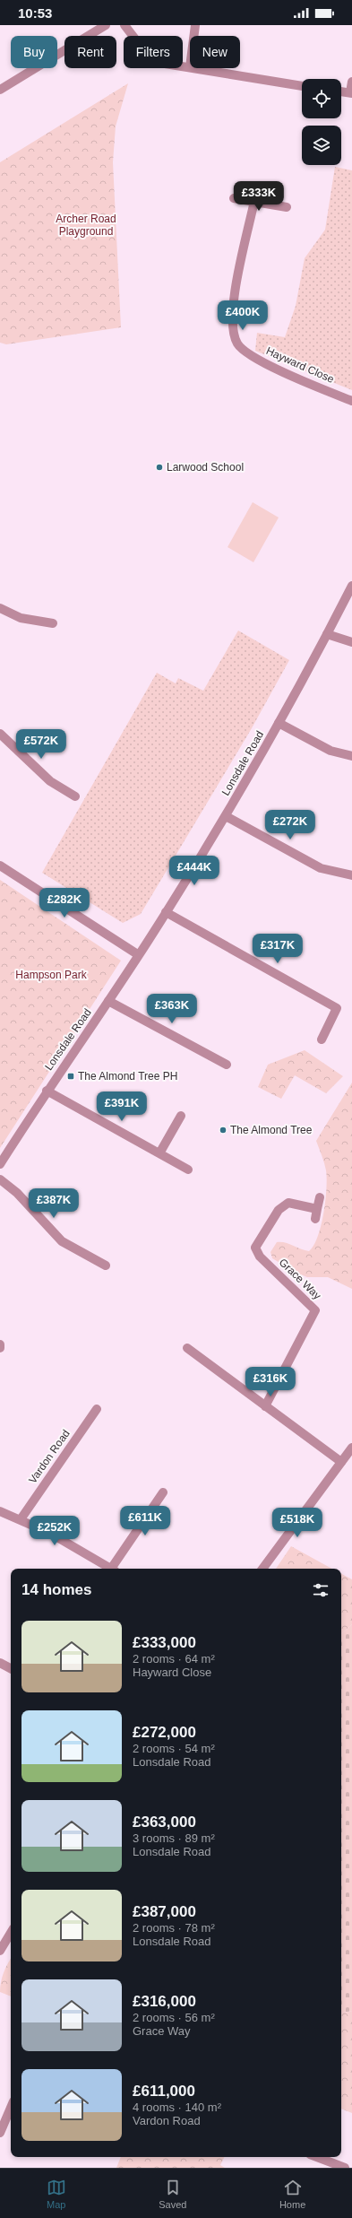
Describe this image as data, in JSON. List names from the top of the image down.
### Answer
{
  "streets": {
    "street": [
      "Hayward Close",
      "Lonsdale Road",
      "Grace Way",
      "Vardon Road"
    ]
  },
  "parks": ["Archer Road Playground", "Hampson Park"],
  "places": {
    "other": ["Larwood School", "The Almond Tree"],
    "transit": ["The Almond Tree PH"]
  },
  "page": {
    "status": "10:53",
    "chip": [
      "Buy",
      "Rent",
      "Filters",
      "New"
    ],
    "price": [
      "£333K",
      "£400K",
      "£572K",
      "£272K",
      "£444K",
      "£282K",
      "£317K",
      "£363K",
      "£391K",
      "£387K",
      "£316K",
      "£611K",
      "£518K",
      "£252K"
    ],
    "heading": "14 homes",
    "list": [
      {
        "name": "£333,000",
        "note": "2 rooms · 64 m² · Hayward Close"
      },
      {
        "name": "£272,000",
        "note": "2 rooms · 54 m² · Lonsdale Road"
      },
      {
        "name": "£363,000",
        "note": "3 rooms · 89 m² · Lonsdale Road"
      },
      {
        "name": "£387,000",
        "note": "2 rooms · 78 m² · Lonsdale Road"
      },
      {
        "name": "£316,000",
        "note": "2 rooms · 56 m² · Grace Way"
      },
      {
        "name": "£611,000",
        "note": "4 rooms · 140 m² · Vardon Road"
      }
    ],
    "tabs": ["Map", "Saved", "Home"]
  }
}
